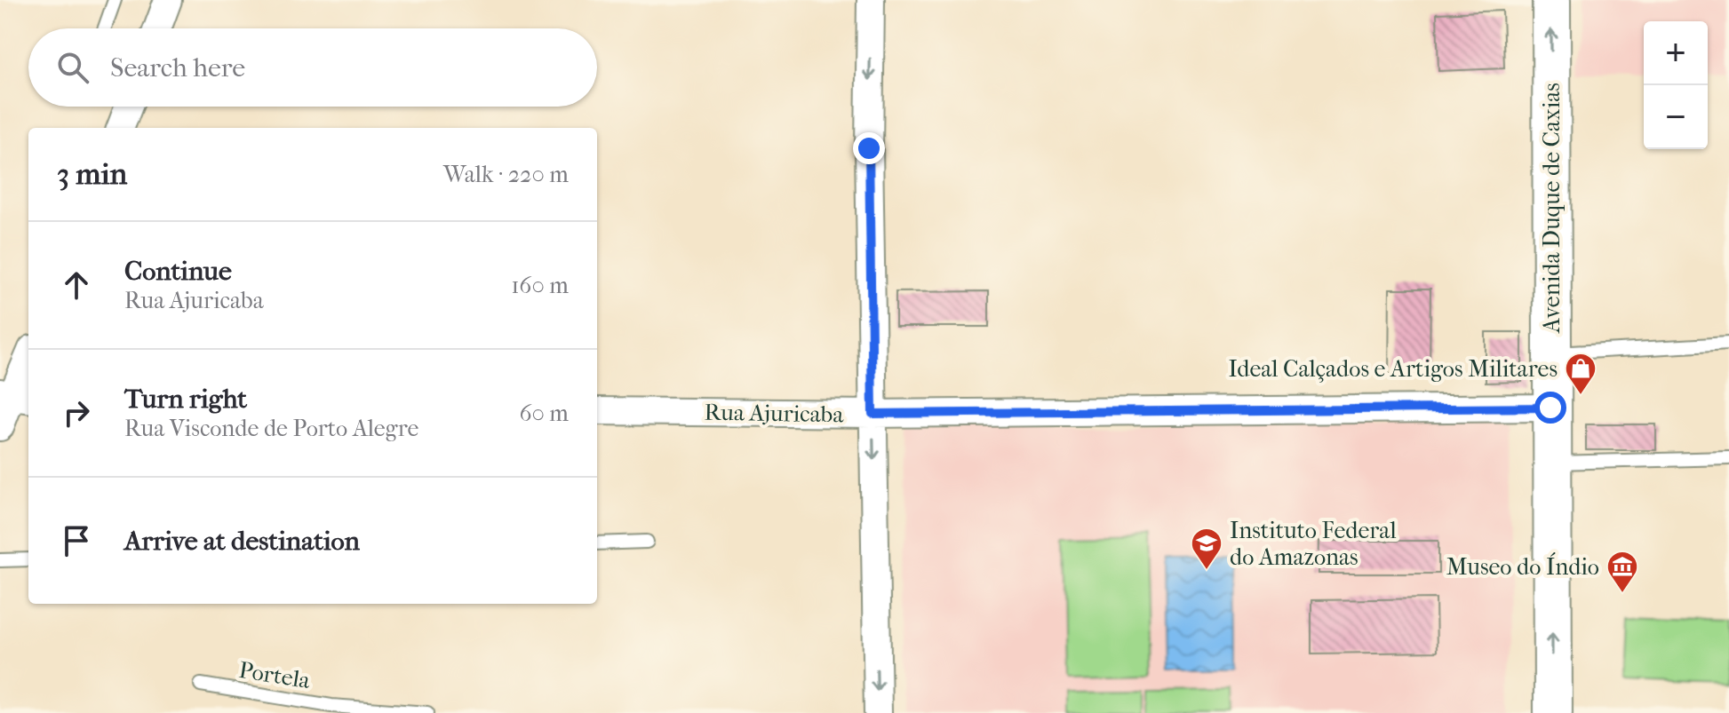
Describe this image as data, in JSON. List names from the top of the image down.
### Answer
{
  "streets": {
    "street": ["Avenida Duque de Caxias", "Rua Ajuricaba"],
    "lane": ["Portela"]
  },
  "crossings": [
    ["Avenida Duque de Caxias", "Rua Ajuricaba"]
  ],
  "one_way": ["Avenida Duque de Caxias"],
  "places": {
    "shop": ["Ideal Calçados e Artigos Militares"],
    "school or university": ["Instituto Federal do Amazonas"],
    "museum": ["Museo do Índio"]
  },
  "page": {
    "map_buttons": ["+", "−"],
    "search": "Search here",
    "heading": ["3 min", "Walk · 220 m"],
    "list": [
      ["Continue", "Rua Ajuricaba", "160 m"],
      ["Turn right", "Rua Visconde de Porto Alegre", "60 m"],
      "Arrive at destination"
    ]
  }
}
